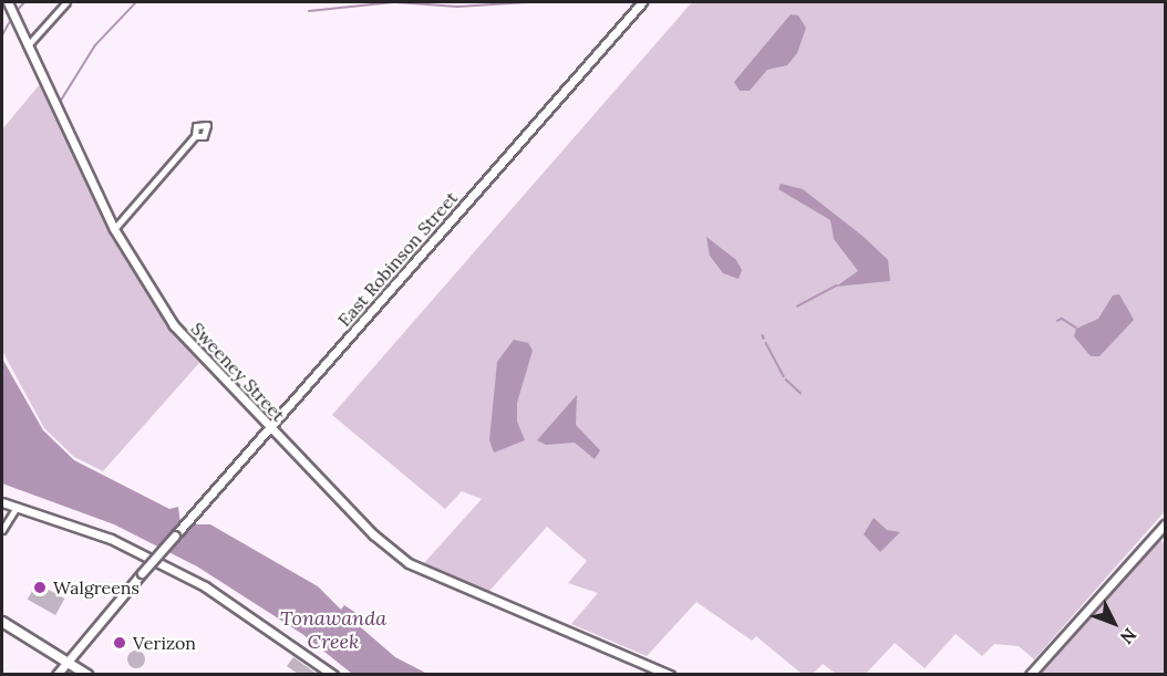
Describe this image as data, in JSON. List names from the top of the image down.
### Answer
{
  "streets": {
    "street": ["East Robinson Street", "Sweeney Street"]
  },
  "crossings": [
    ["East Robinson Street", "Sweeney Street"]
  ],
  "water": ["Tonawanda Creek"],
  "places": ["Walgreens", "Verizon"],
  "north": "bottom right"
}
